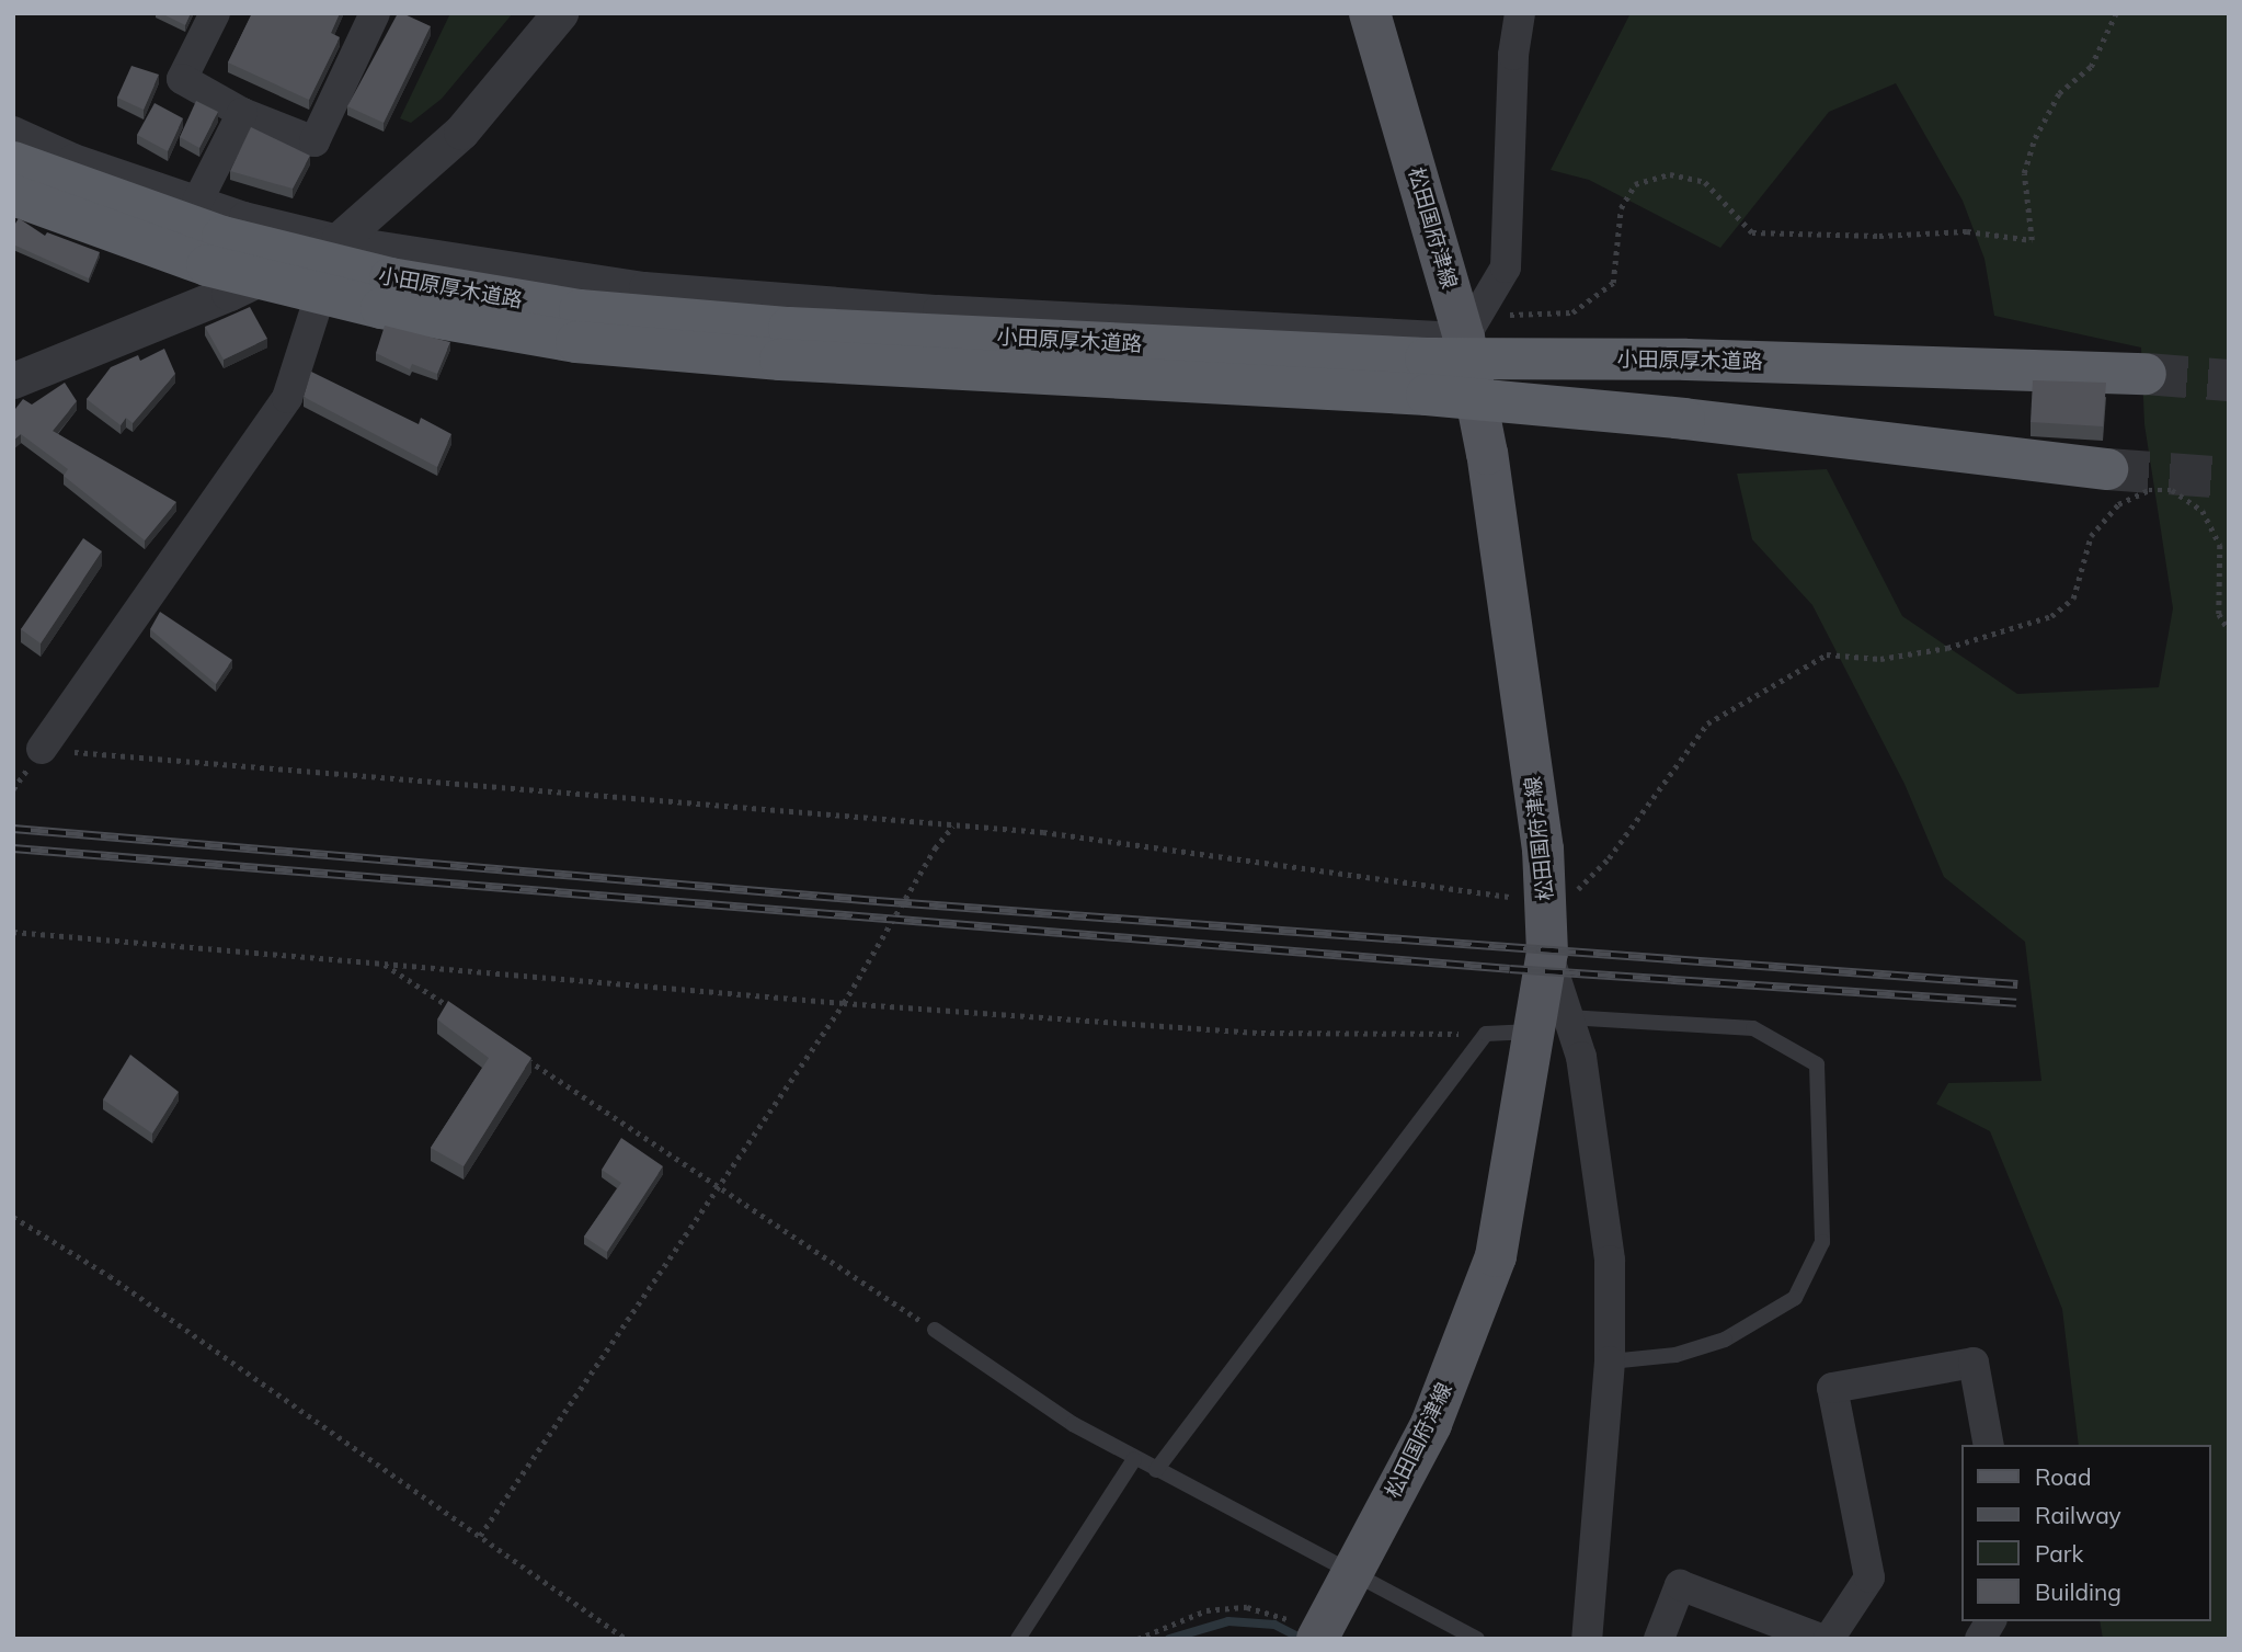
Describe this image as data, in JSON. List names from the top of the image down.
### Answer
{
  "streets": {
    "highway": ["小田原厚木道路"],
    "main road": ["松田国府津線"]
  },
  "legend": [
    "Road",
    "Railway",
    "Park",
    "Building"
  ]
}
